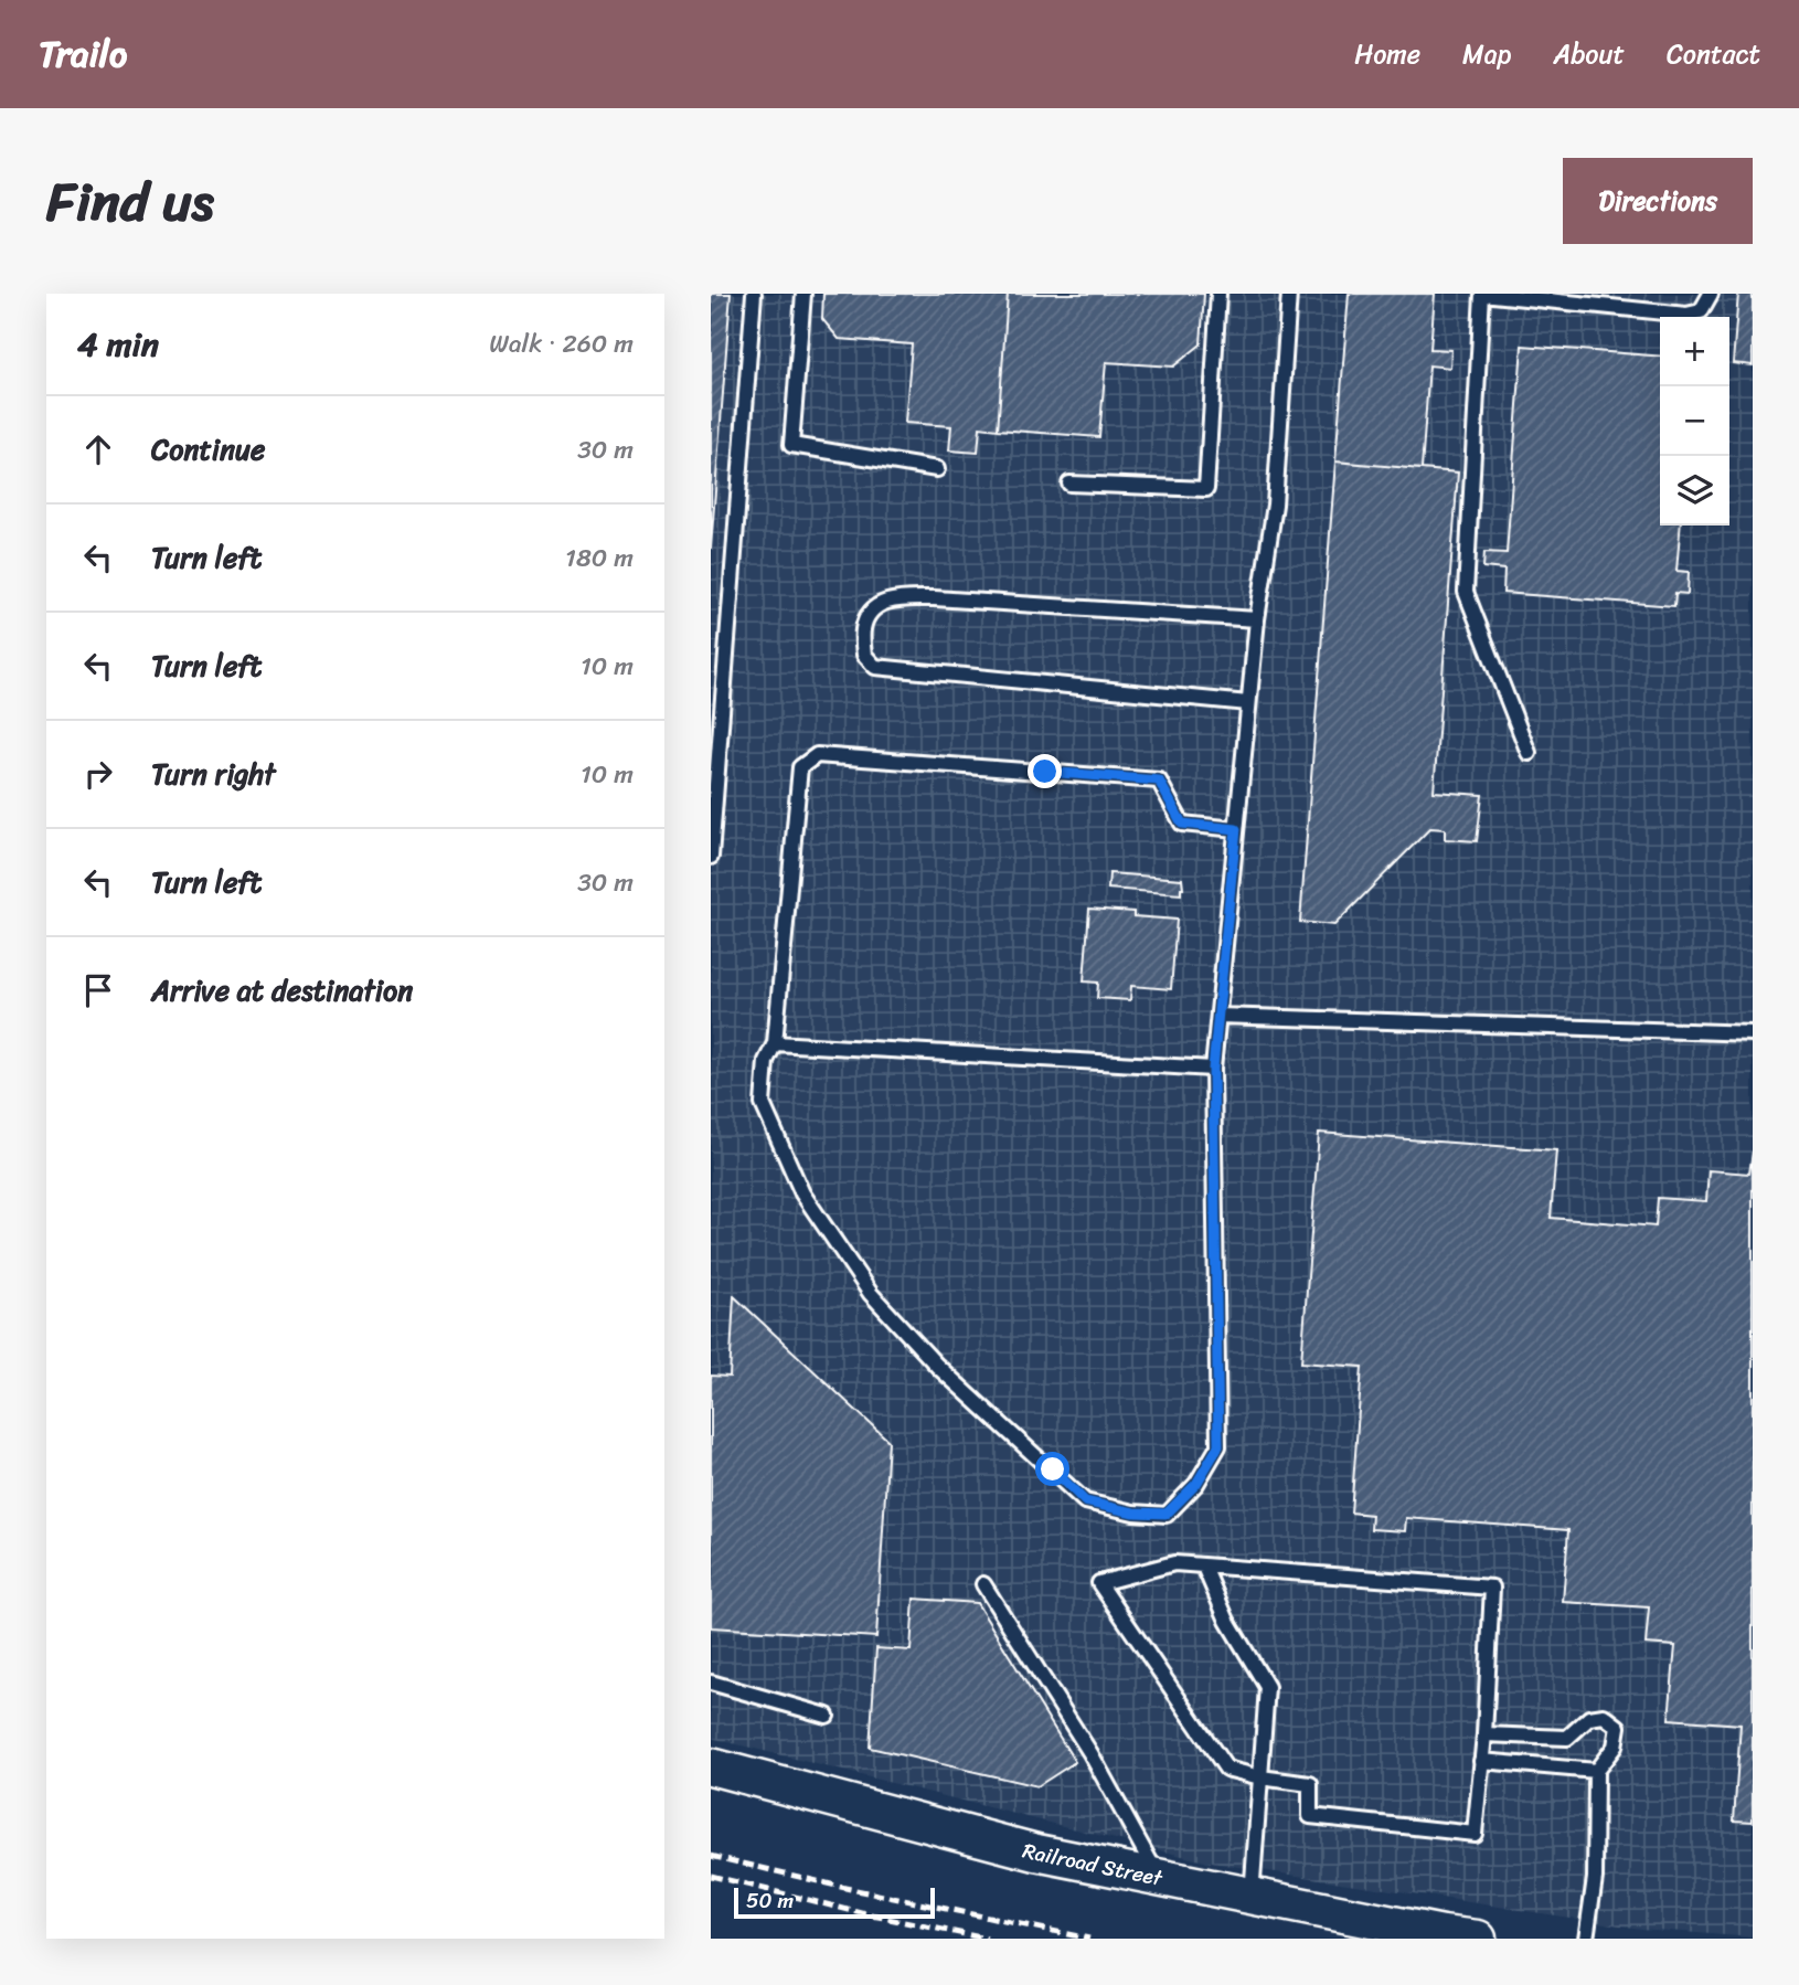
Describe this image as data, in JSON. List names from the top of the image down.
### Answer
{
  "streets": {
    "street": ["Railroad Street"]
  },
  "scale_bar": "50 m",
  "page": {
    "header": "Trailo",
    "nav": [
      "Home",
      "Map",
      "About",
      "Contact"
    ],
    "title": "Find us",
    "buttons": "Directions",
    "heading": ["4 min", "Walk · 260 m"],
    "map_buttons": ["+", "−"],
    "list": [
      ["Continue", "30 m"],
      ["Turn left", "180 m"],
      ["Turn left", "10 m"],
      ["Turn right", "10 m"],
      ["Turn left", "30 m"],
      "Arrive at destination"
    ],
    "scale": "50 m"
  }
}
